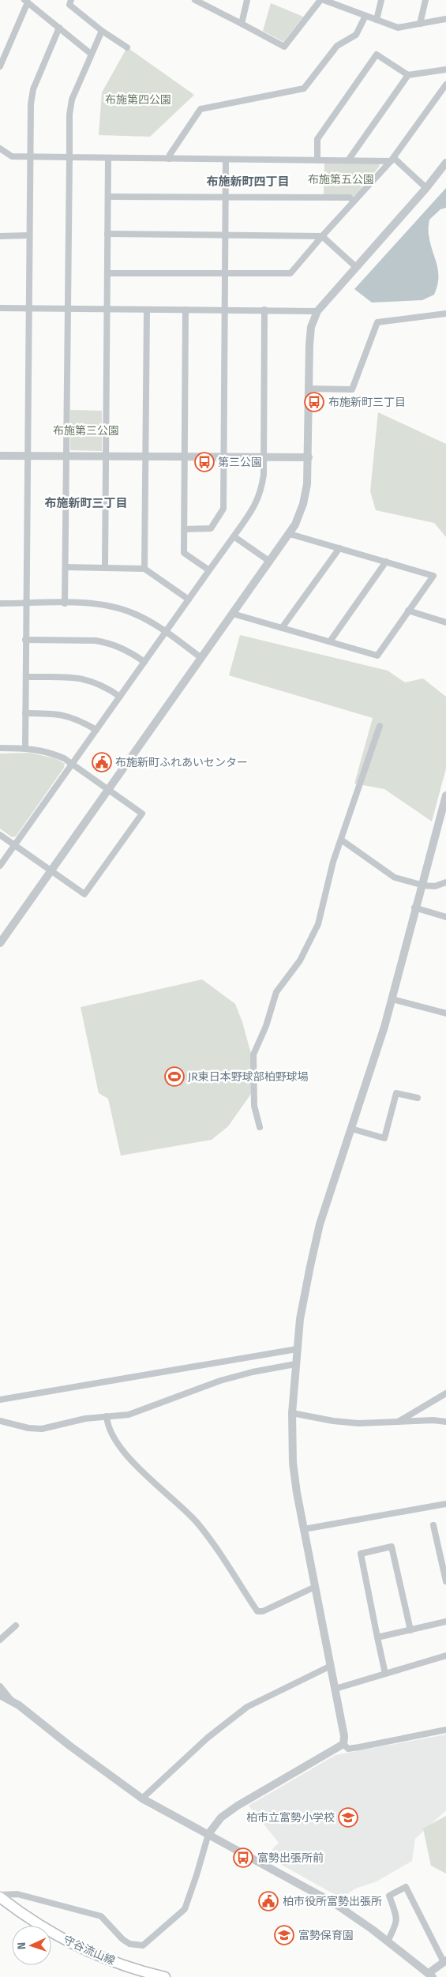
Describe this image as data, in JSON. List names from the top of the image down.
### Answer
{
  "streets": {
    "main road": ["守谷流山線"]
  },
  "districts": ["布施新町四丁目", "布施新町三丁目"],
  "parks": ["布施第四公園", "布施第五公園", "布施第三公園"],
  "places": {
    "bus stop": ["布施新町三丁目", "第三公園", "富勢出張所前"],
    "public building": ["布施新町ふれあいセンター", "柏市役所富勢出張所"],
    "sports": ["JR東日本野球部柏野球場"],
    "school or university": ["柏市立富勢小学校", "富勢保育園"]
  },
  "north": "left"
}
